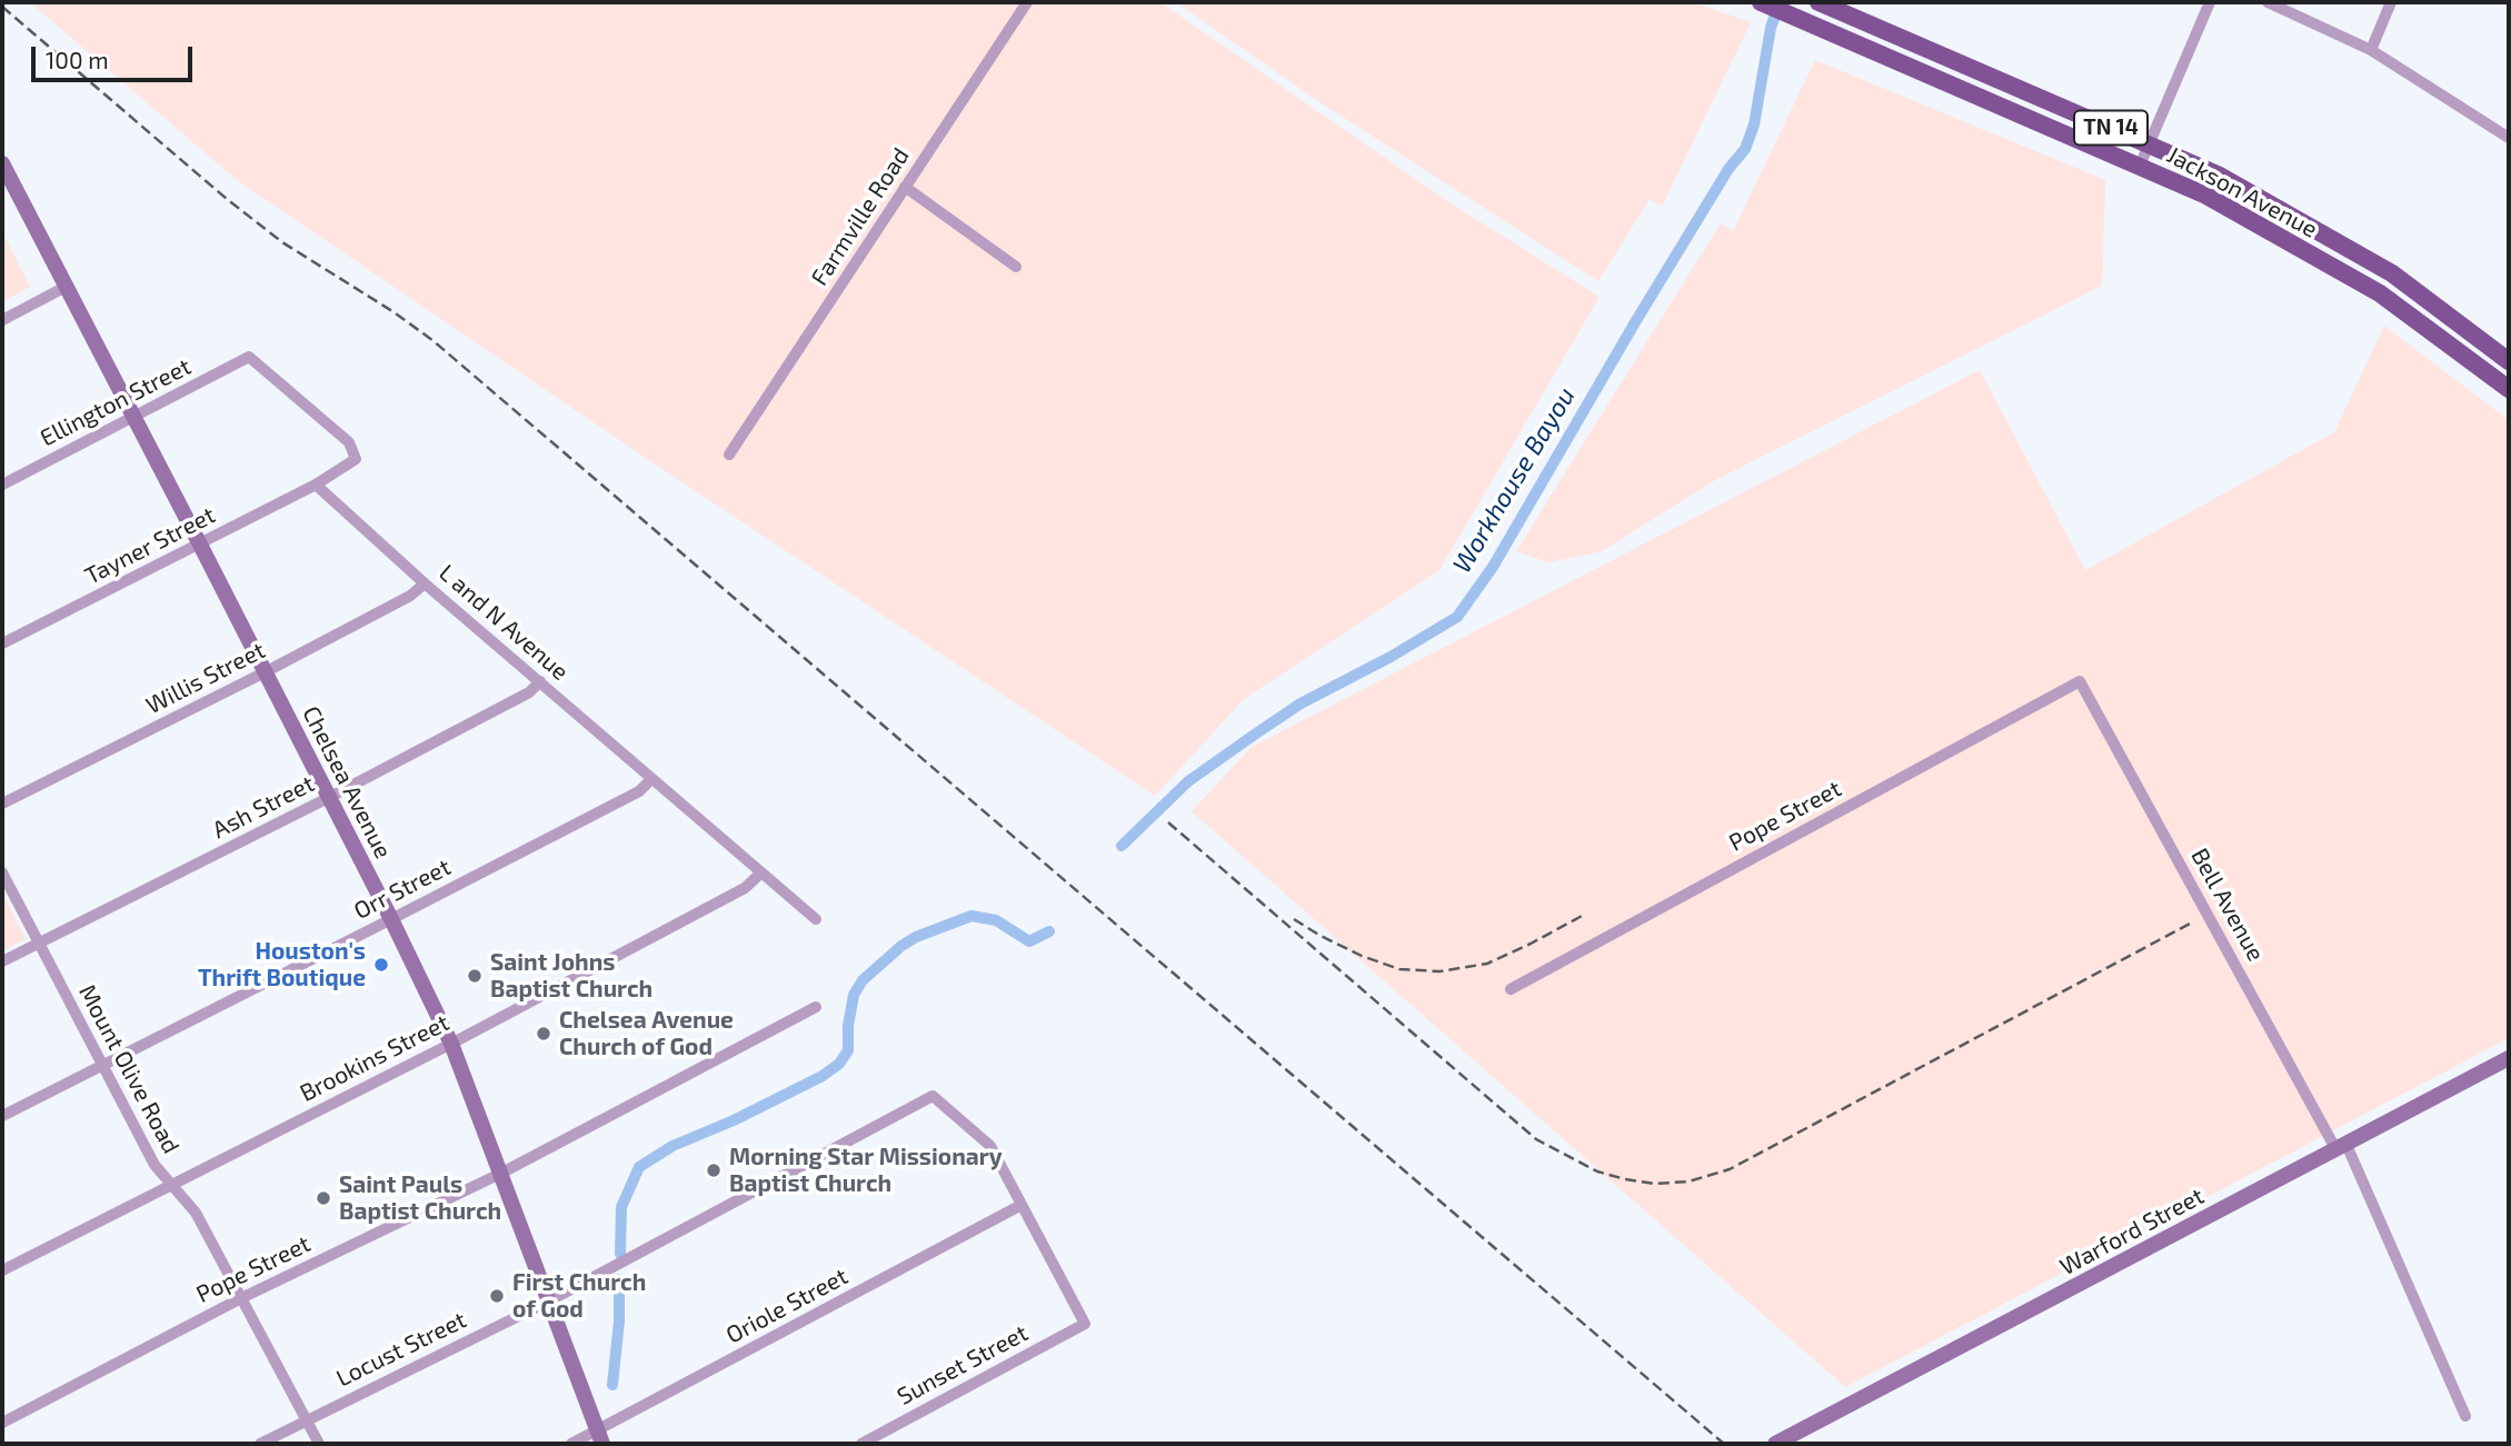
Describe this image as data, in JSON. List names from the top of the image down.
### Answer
{
  "streets": {
    "main road": [
      "TN 14",
      "Jackson Avenue",
      "Chelsea Avenue",
      "Warford Street"
    ],
    "street": [
      "Farmville Road",
      "Ellington Street",
      "Tayner Street",
      "L and N Avenue",
      "Willis Street",
      "Ash Street",
      "Pope Street",
      "Orr Street",
      "Bell Avenue",
      "Brookins Street",
      "Mount Olive Road",
      "Oriole Street",
      "Locust Street",
      "Sunset Street"
    ]
  },
  "crossings": [
    ["Ellington Street", "Tayner Street"],
    ["Ellington Street", "L and N Avenue"],
    ["Ellington Street", "Chelsea Avenue"],
    ["Tayner Street", "L and N Avenue"],
    ["Tayner Street", "Chelsea Avenue"],
    ["L and N Avenue", "Willis Street"],
    ["L and N Avenue", "Ash Street"],
    ["L and N Avenue", "Orr Street"],
    ["L and N Avenue", "Brookins Street"],
    ["Willis Street", "Chelsea Avenue"],
    ["Chelsea Avenue", "Ash Street"],
    ["Chelsea Avenue", "Pope Street"],
    ["Chelsea Avenue", "Orr Street"],
    ["Chelsea Avenue", "Brookins Street"],
    ["Chelsea Avenue", "Oriole Street"],
    ["Chelsea Avenue", "Locust Street"],
    ["Ash Street", "Mount Olive Road"],
    ["Pope Street", "Bell Avenue"],
    ["Pope Street", "Mount Olive Road"],
    ["Orr Street", "Mount Olive Road"],
    ["Bell Avenue", "Warford Street"],
    ["Brookins Street", "Mount Olive Road"],
    ["Mount Olive Road", "Locust Street"],
    ["Oriole Street", "Locust Street"],
    ["Oriole Street", "Sunset Street"],
    ["Locust Street", "Sunset Street"]
  ],
  "water": ["Workhouse Bayou"],
  "places": [
    "Houston's Thrift Boutique",
    "Saint Johns Baptist Church",
    "Chelsea Avenue Church of God",
    "Morning Star Missionary Baptist Church",
    "Saint Pauls Baptist Church",
    "First Church of God"
  ],
  "scale_bar": "100 m"
}
